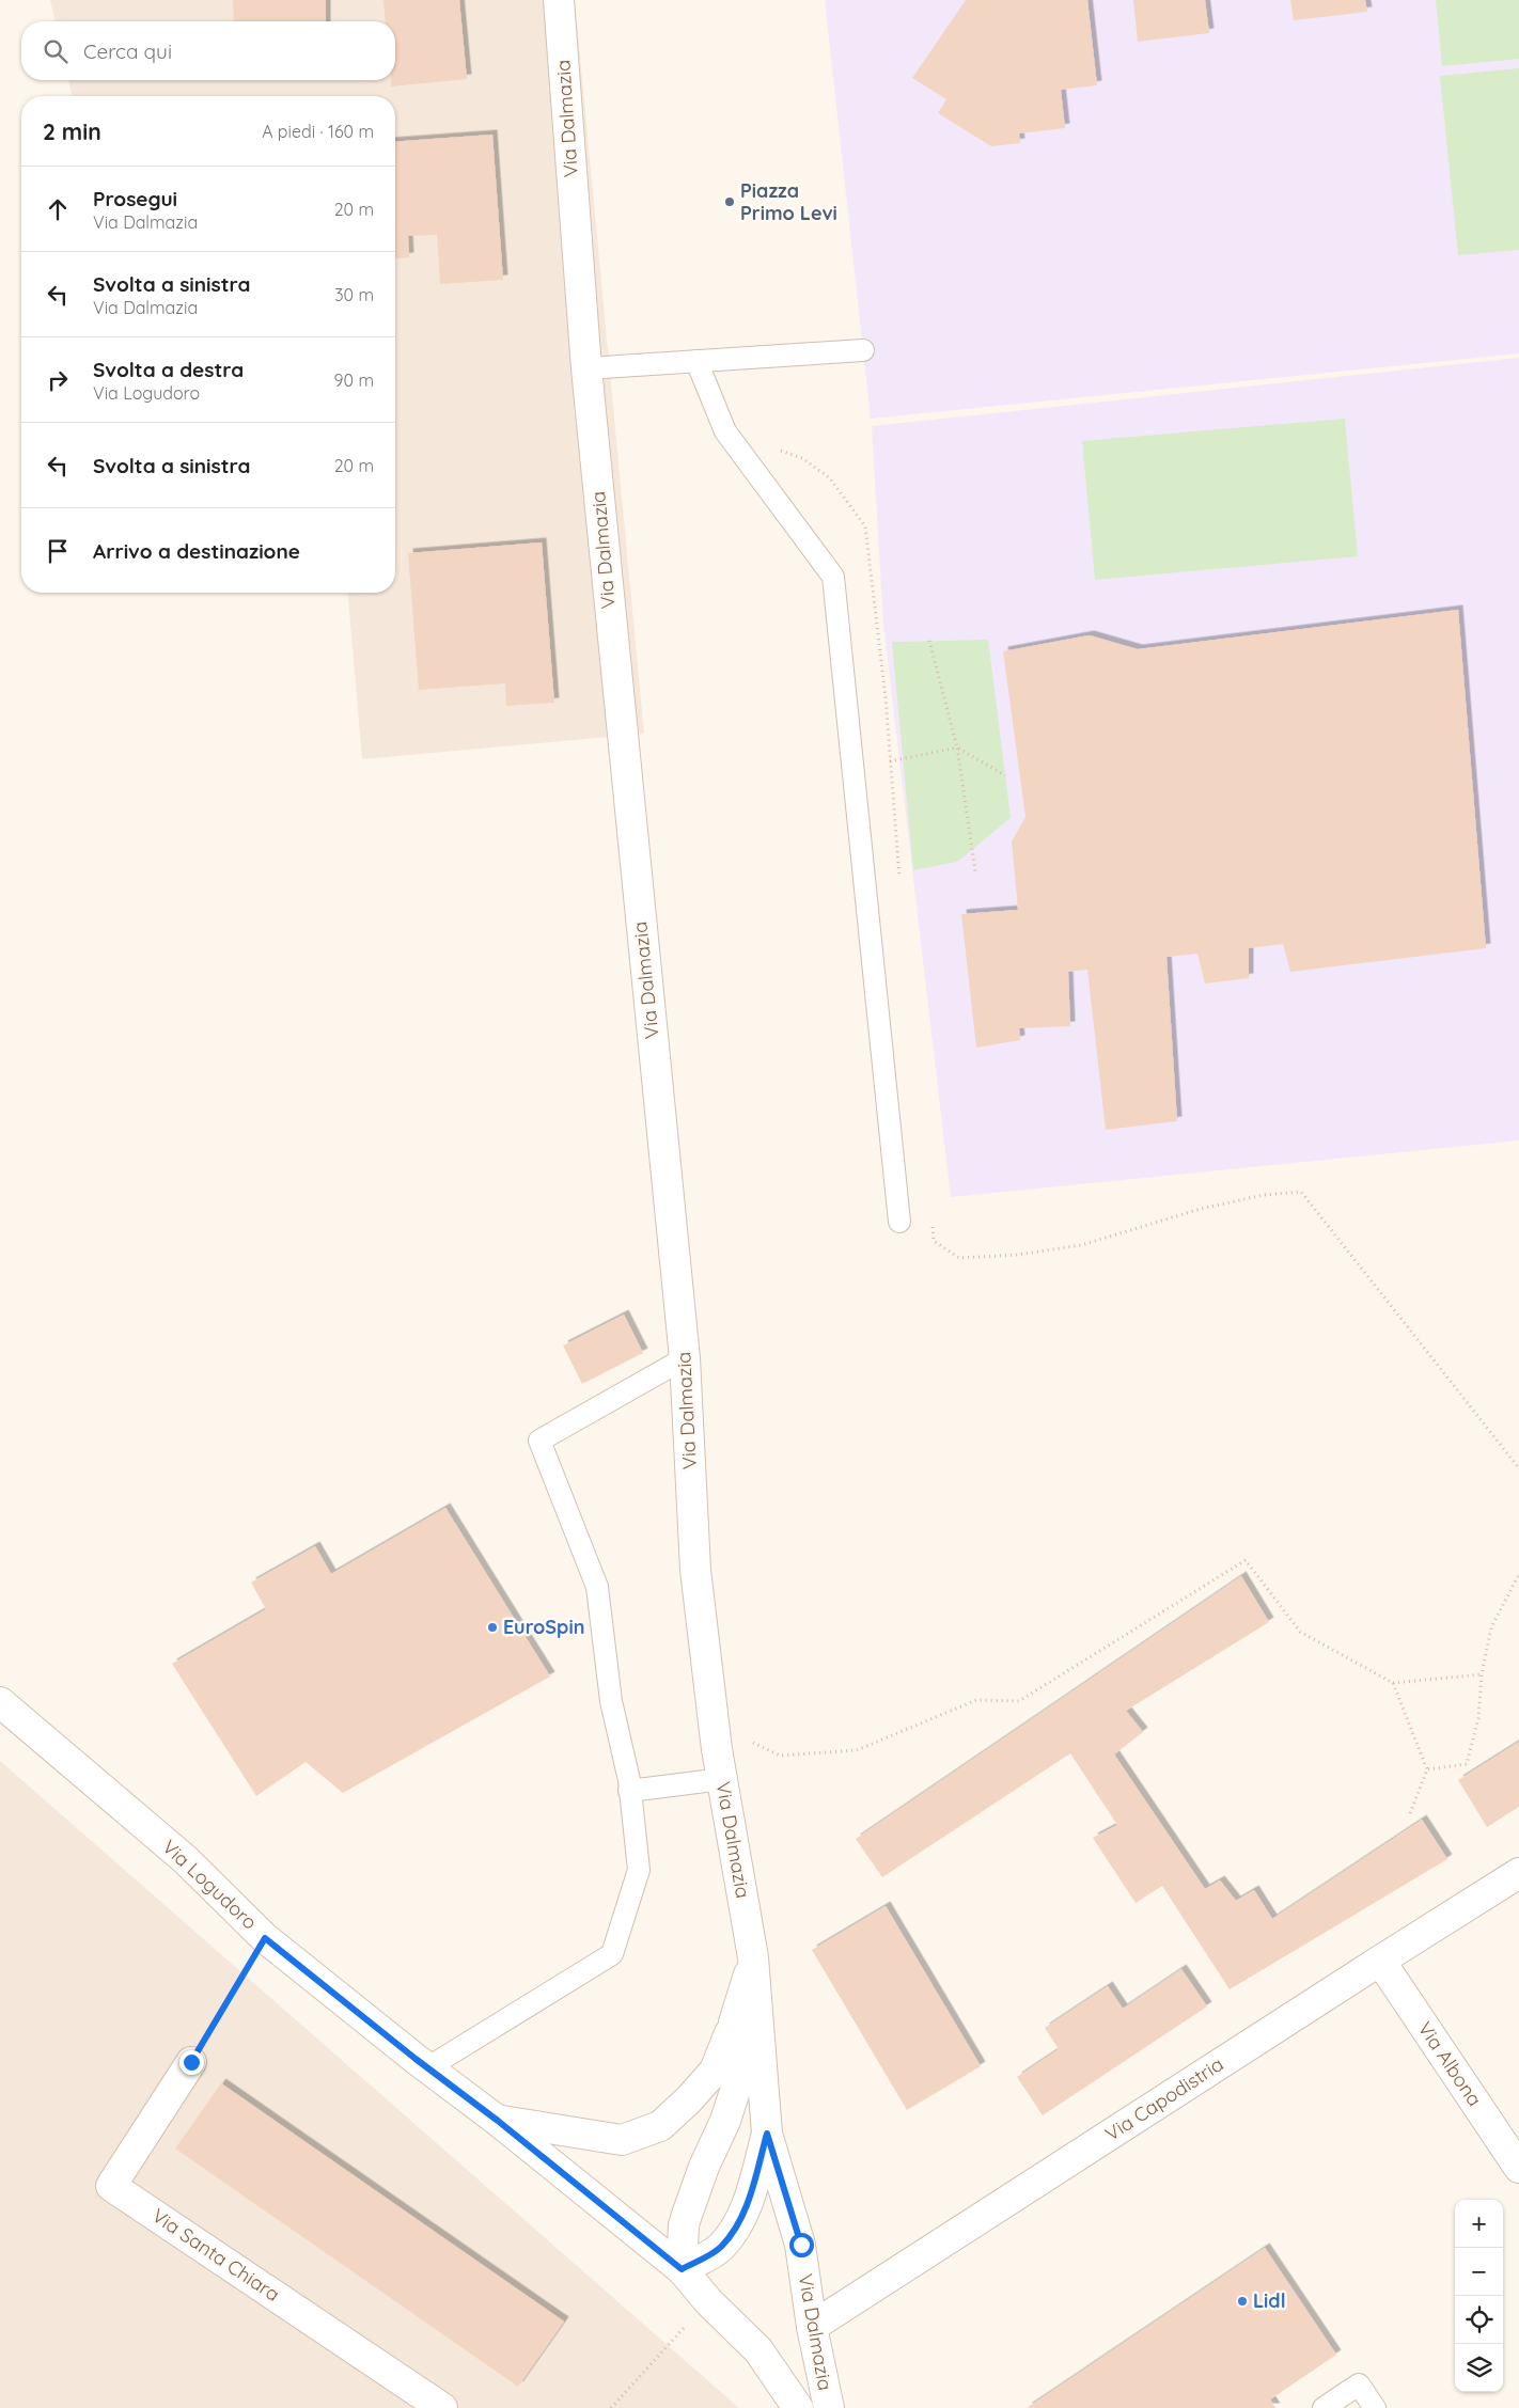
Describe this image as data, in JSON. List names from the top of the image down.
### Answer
{
  "streets": {
    "street": [
      "Via Dalmazia",
      "Via Logudoro",
      "Via Albona",
      "Via Capodistria",
      "Via Santa Chiara"
    ]
  },
  "crossings": [
    ["Via Dalmazia", "Via Logudoro"],
    ["Via Dalmazia", "Via Capodistria"],
    ["Via Albona", "Via Capodistria"]
  ],
  "places": ["Piazza Primo Levi", "EuroSpin", "Lidl"],
  "page": {
    "search": "Cerca qui",
    "heading": ["2 min", "A piedi · 160 m"],
    "list": [
      ["Prosegui", "Via Dalmazia", "20 m"],
      ["Svolta a sinistra", "Via Dalmazia", "30 m"],
      ["Svolta a destra", "Via Logudoro", "90 m"],
      ["Svolta a sinistra", "20 m"],
      "Arrivo a destinazione"
    ],
    "map_buttons": ["+", "−"]
  }
}
